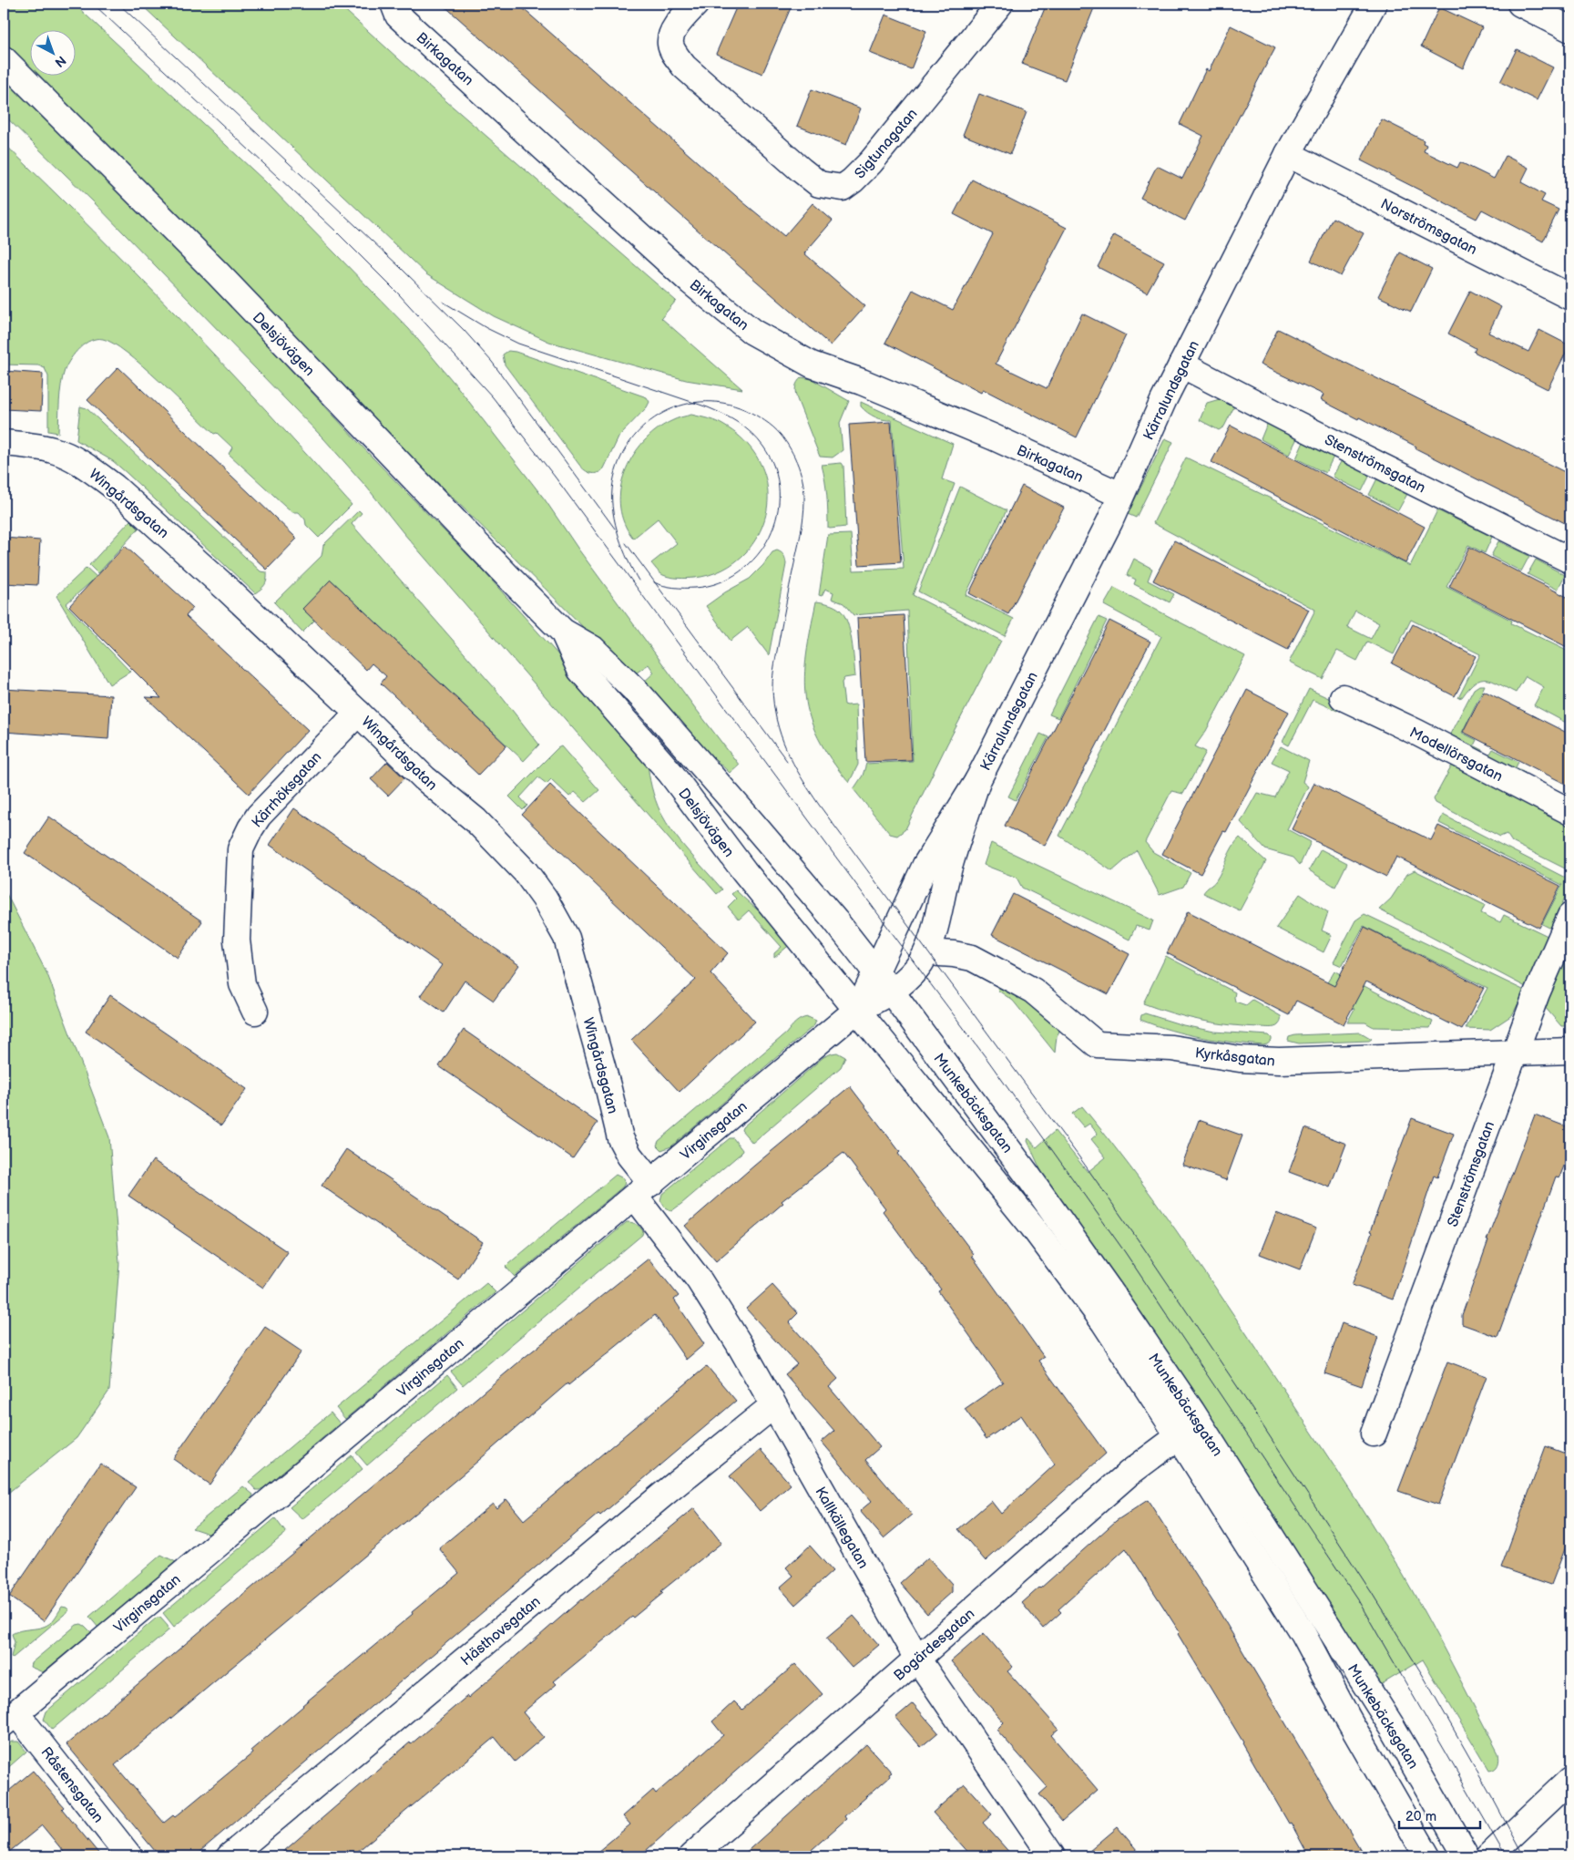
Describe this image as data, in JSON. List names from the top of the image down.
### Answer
{
  "streets": {
    "street": [
      "Birkagatan",
      "Sigtunagatan",
      "Norströmsgatan",
      "Delsjövägen",
      "Kärralundsgatan",
      "Stenströmsgatan",
      "Wingårdsgatan",
      "Modellörsgatan",
      "Kärrhöksgatan",
      "Kyrkåsgatan",
      "Munkebäcksgatan",
      "Virginsgatan",
      "Kallkällegatan",
      "Hästhovsgatan",
      "Bogärdesgatan",
      "Råstensgatan"
    ]
  },
  "crossings": [
    ["Birkagatan", "Kärralundsgatan"],
    ["Norströmsgatan", "Kärralundsgatan"],
    ["Delsjövägen", "Kärralundsgatan"],
    ["Delsjövägen", "Munkebäcksgatan"],
    ["Delsjövägen", "Virginsgatan"],
    ["Kärralundsgatan", "Stenströmsgatan"],
    ["Kärralundsgatan", "Kyrkåsgatan"],
    ["Kärralundsgatan", "Munkebäcksgatan"],
    ["Kärralundsgatan", "Virginsgatan"],
    ["Stenströmsgatan", "Kyrkåsgatan"],
    ["Wingårdsgatan", "Kärrhöksgatan"],
    ["Wingårdsgatan", "Virginsgatan"],
    ["Wingårdsgatan", "Kallkällegatan"],
    ["Munkebäcksgatan", "Virginsgatan"],
    ["Munkebäcksgatan", "Bogärdesgatan"],
    ["Virginsgatan", "Kallkällegatan"],
    ["Virginsgatan", "Råstensgatan"],
    ["Kallkällegatan", "Hästhovsgatan"],
    ["Kallkällegatan", "Bogärdesgatan"]
  ],
  "scale_bar": "20 m",
  "north": "bottom right"
}
